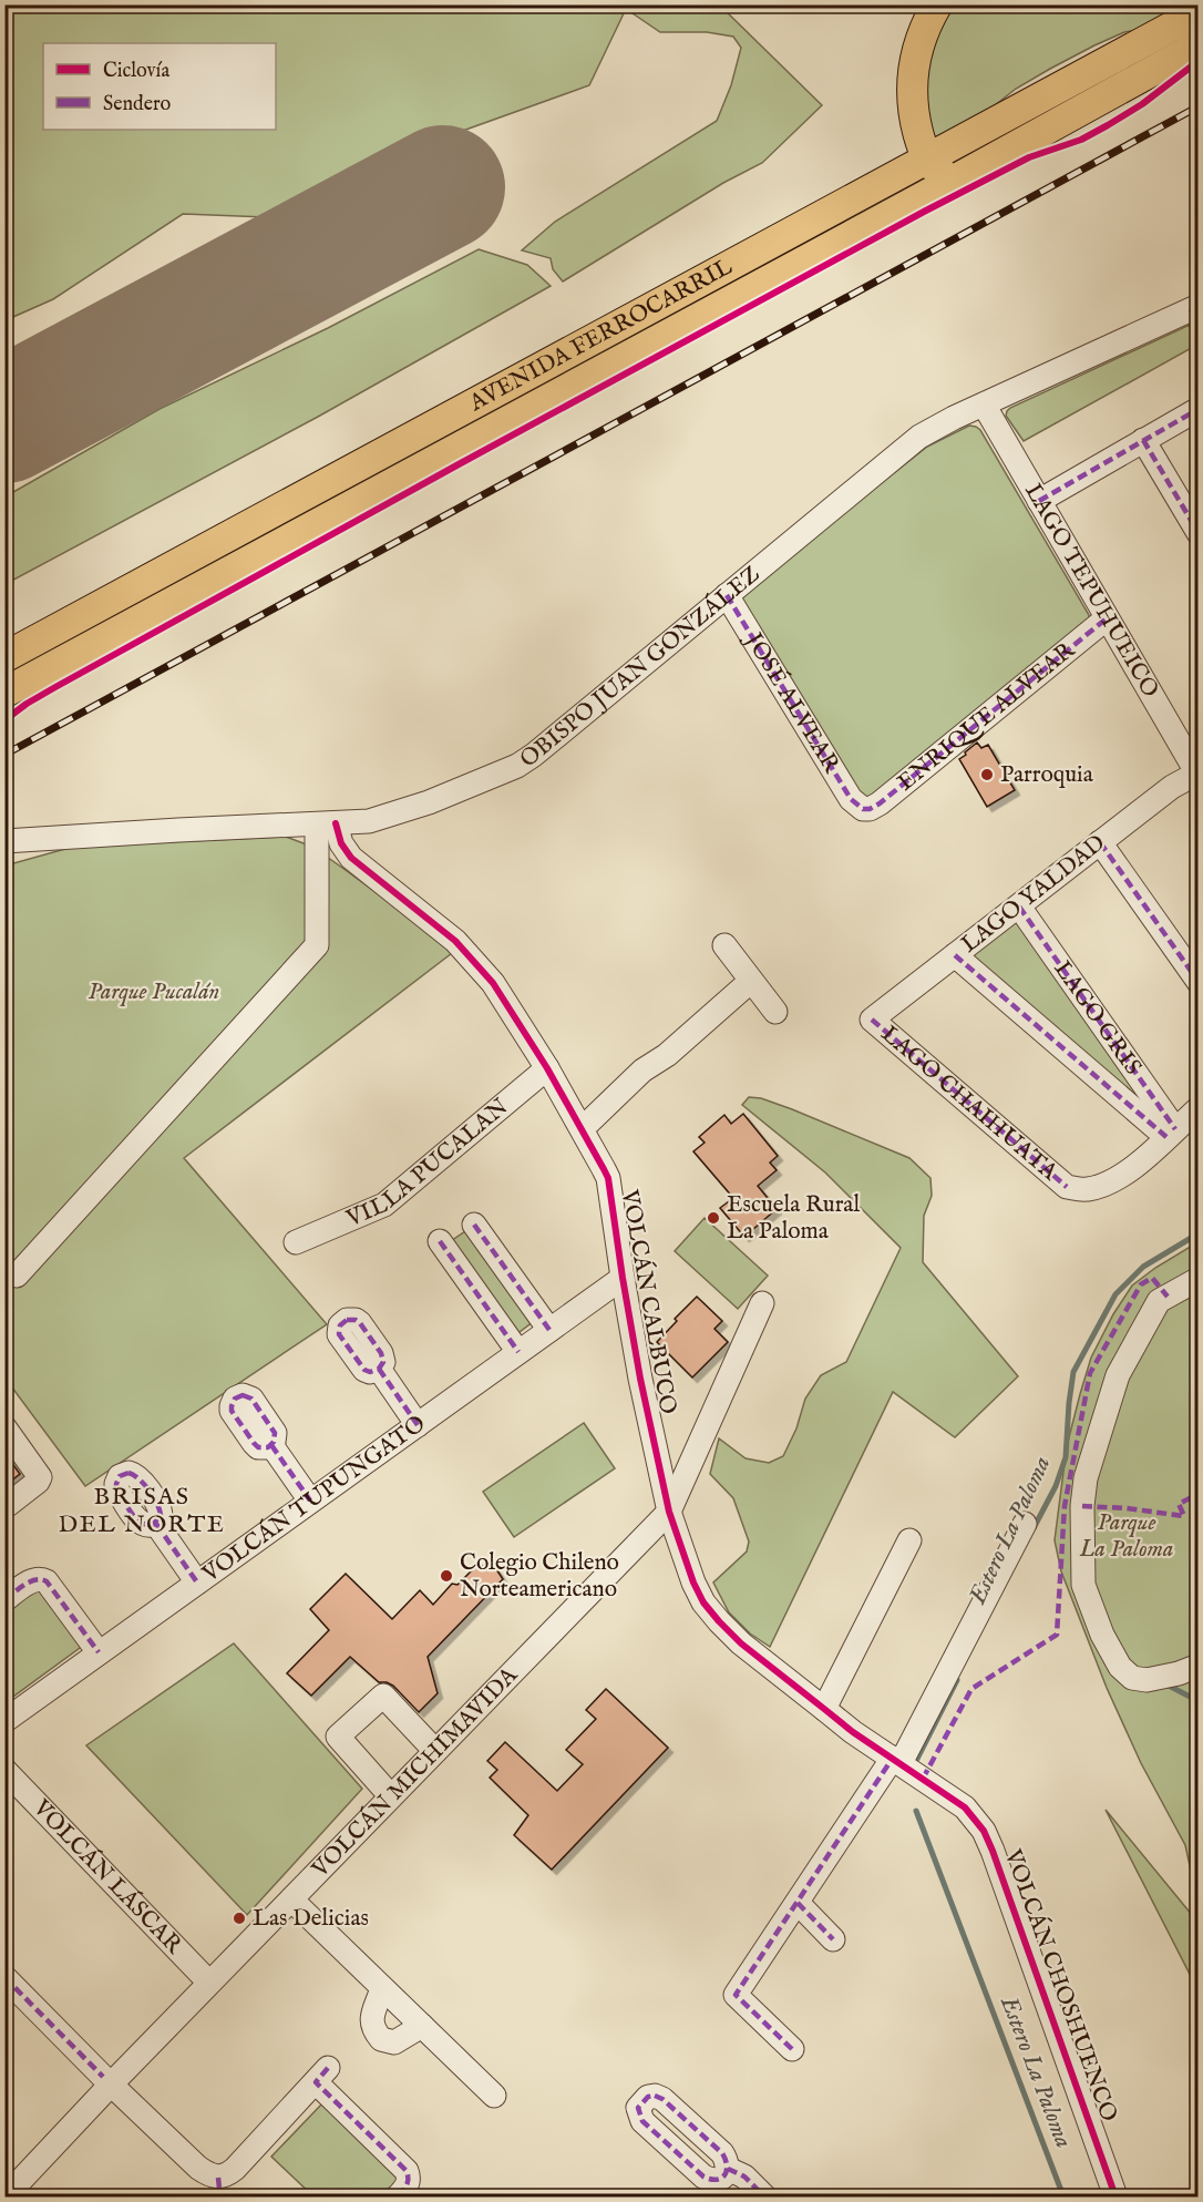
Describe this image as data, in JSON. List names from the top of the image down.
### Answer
{
  "streets": {
    "main road": ["AVENIDA FERROCARRIL"],
    "street": [
      "LAGO TEPUHUEICO",
      "OBISPO JUAN GONZÁLEZ",
      "JOSÉ ALVEAR",
      "ENRIQUE ALVEAR",
      "LAGO YALDAD",
      "LAGO GRIS",
      "LAGO CHAIHUATA",
      "VILLA PUCALAN",
      "VOLCÁN CALBUCO",
      "VOLCÁN TUPUNGATO",
      "VOLCÁN MICHIMAVIDA",
      "VOLCÁN LÁSCAR",
      "VOLCÁN CHOSHUENCO"
    ]
  },
  "crossings": [
    ["LAGO TEPUHUEICO", "OBISPO JUAN GONZÁLEZ"],
    ["LAGO TEPUHUEICO", "ENRIQUE ALVEAR"],
    ["LAGO TEPUHUEICO", "LAGO YALDAD"],
    ["OBISPO JUAN GONZÁLEZ", "JOSÉ ALVEAR"],
    ["OBISPO JUAN GONZÁLEZ", "VOLCÁN CALBUCO"],
    ["JOSÉ ALVEAR", "ENRIQUE ALVEAR"],
    ["LAGO YALDAD", "LAGO GRIS"],
    ["LAGO YALDAD", "LAGO CHAIHUATA"],
    ["LAGO GRIS", "LAGO CHAIHUATA"],
    ["VILLA PUCALAN", "VOLCÁN CALBUCO"],
    ["VOLCÁN CALBUCO", "VOLCÁN TUPUNGATO"],
    ["VOLCÁN CALBUCO", "VOLCÁN MICHIMAVIDA"],
    ["VOLCÁN CALBUCO", "VOLCÁN CHOSHUENCO"],
    ["VOLCÁN MICHIMAVIDA", "VOLCÁN LÁSCAR"]
  ],
  "districts": ["BRISAS DEL NORTE"],
  "water": ["Estero La Paloma"],
  "parks": ["Parque Pucalán", "Parque La Paloma"],
  "places": [
    "Parroquia",
    "Escuela Rural La Paloma",
    "Colegio Chileno Norteamericano",
    "Las Delicias"
  ],
  "legend": ["Ciclovía", "Sendero"]
}
